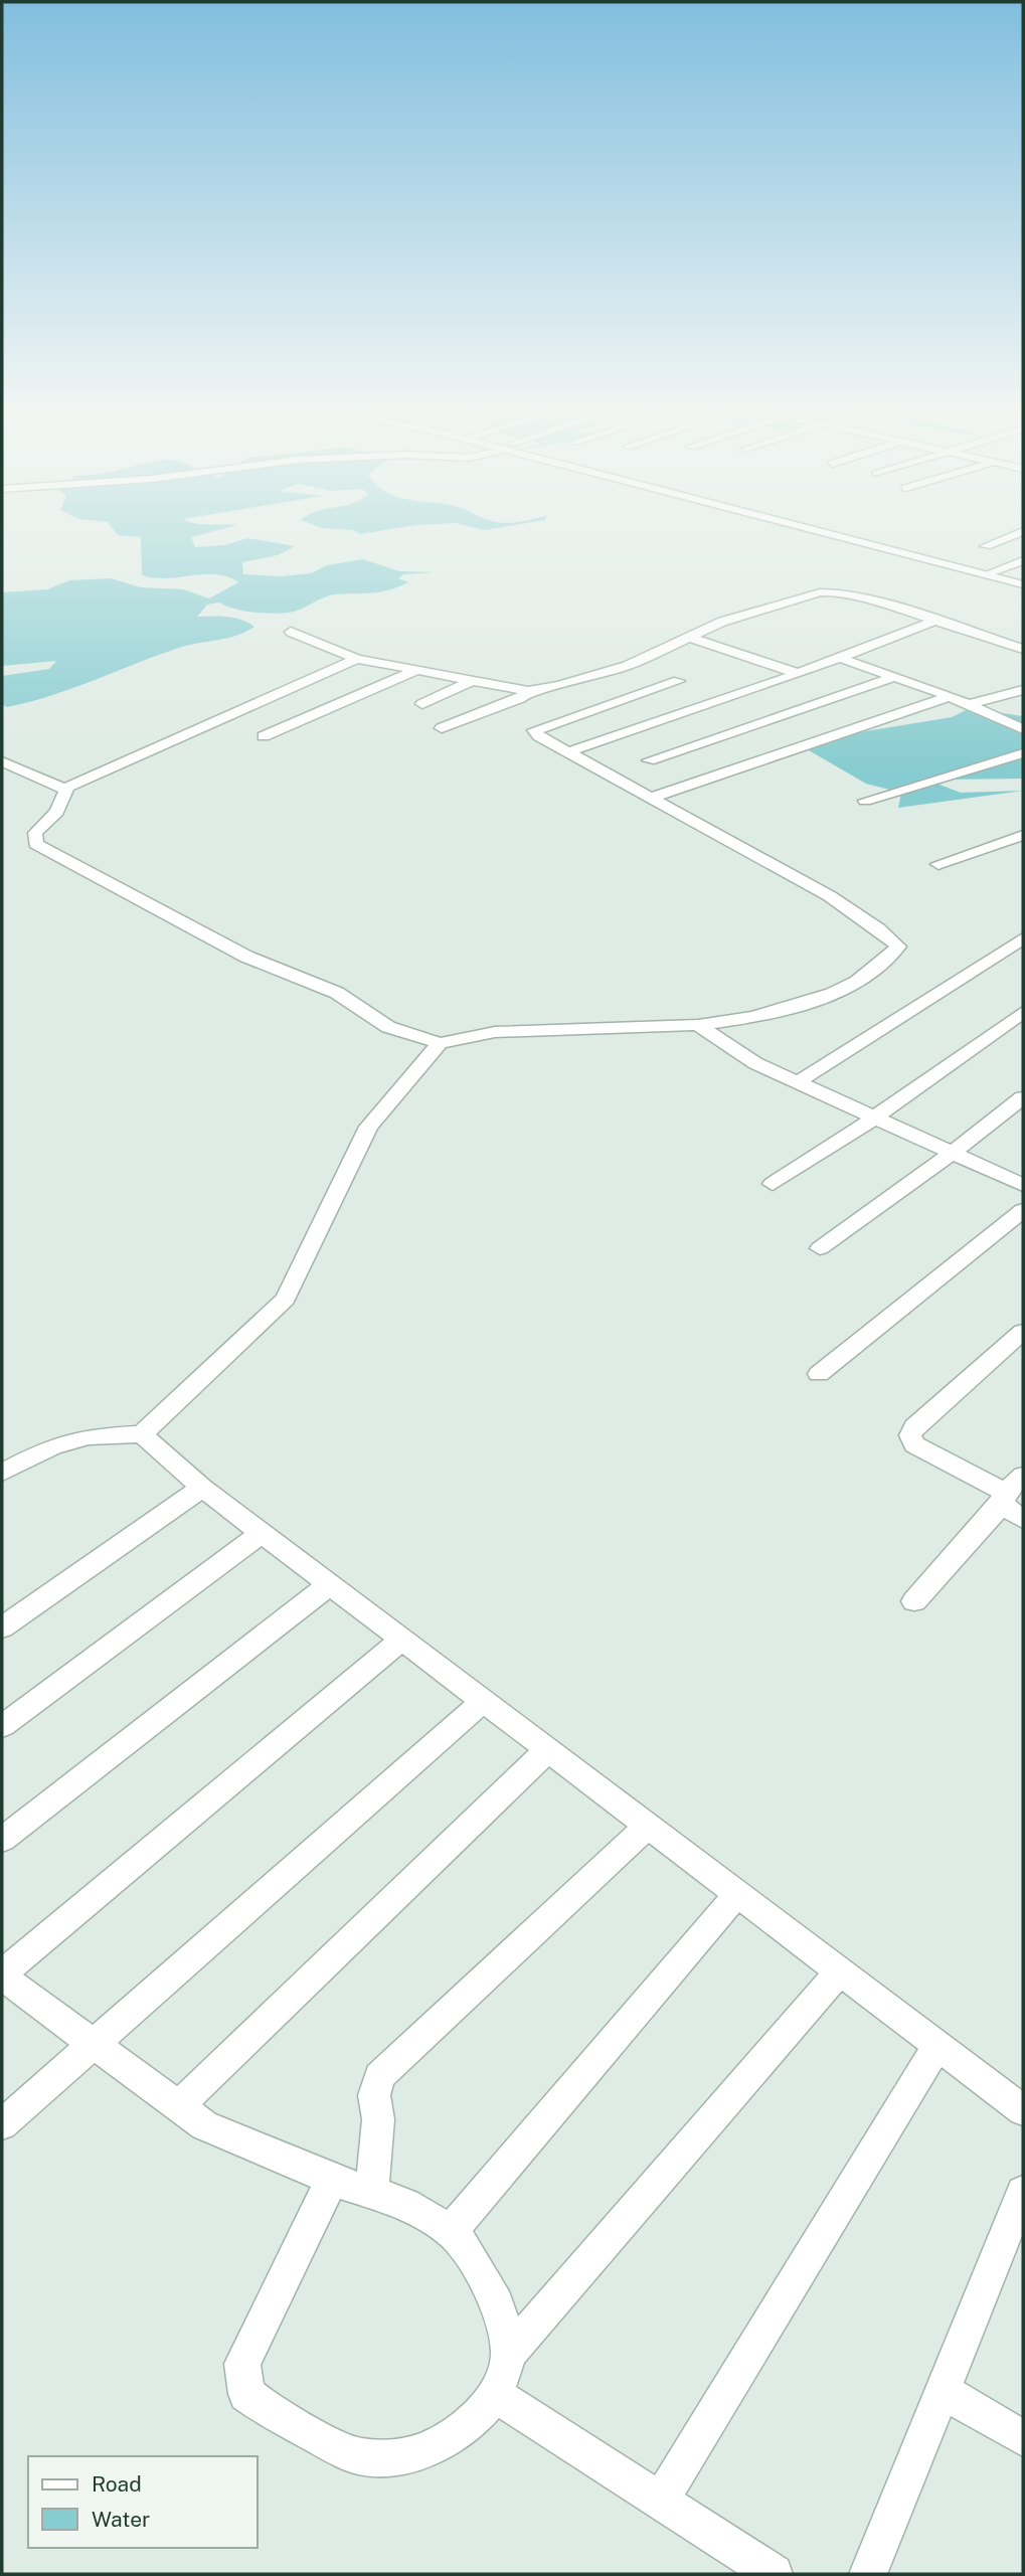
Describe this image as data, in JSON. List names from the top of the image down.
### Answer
{
  "legend": ["Road", "Water"]
}
